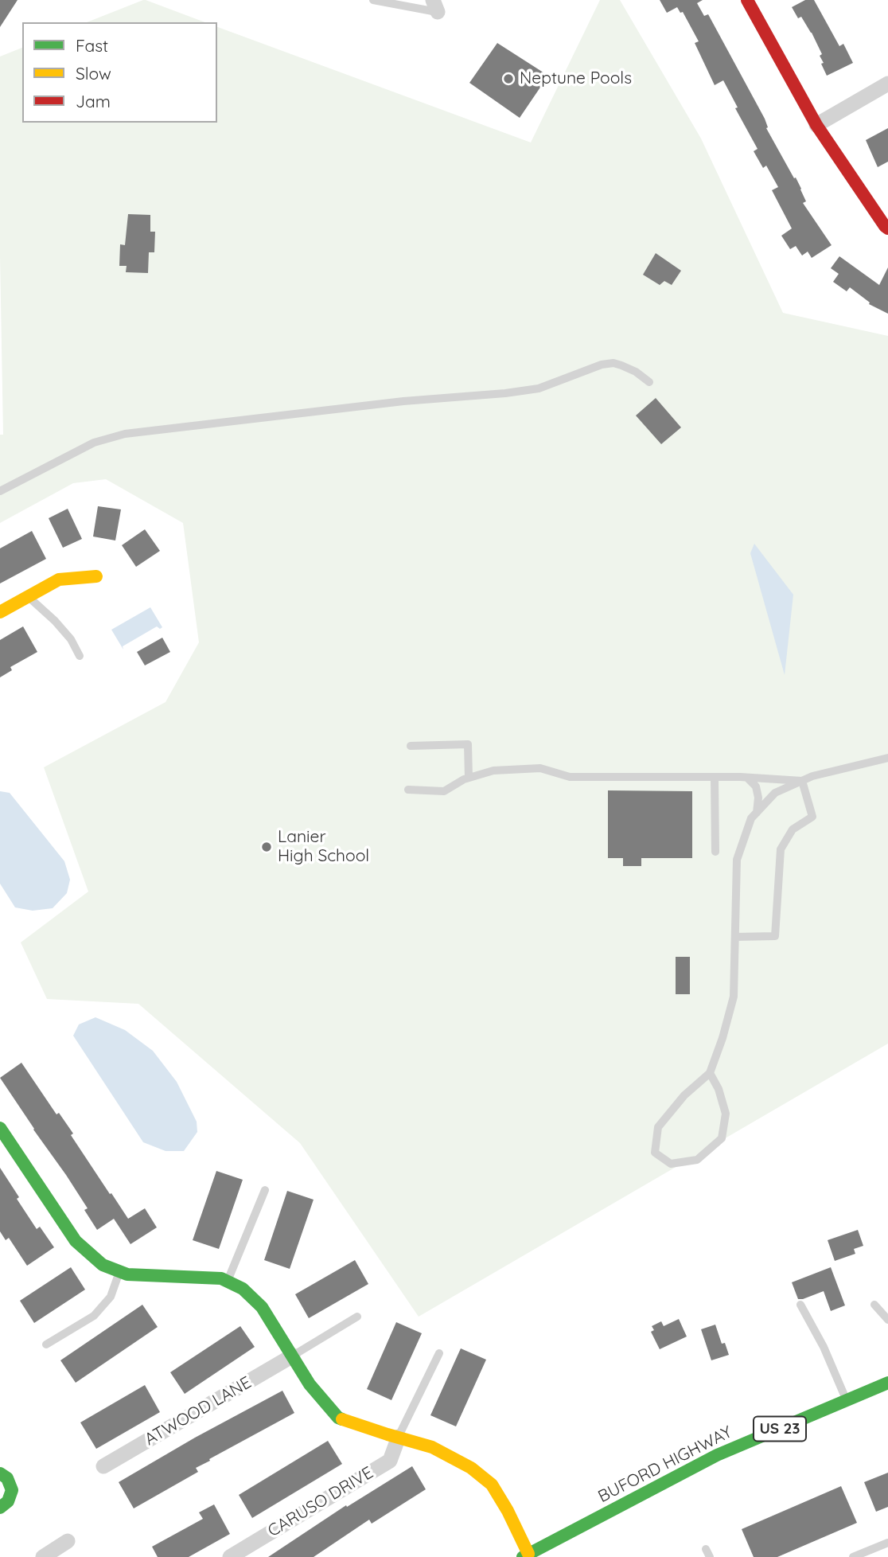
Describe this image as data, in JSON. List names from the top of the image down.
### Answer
{
  "streets": {
    "street": [
      "ATWOOD LANE",
      "US 23",
      "BUFORD HIGHWAY",
      "CARUSO DRIVE"
    ]
  },
  "places": ["Neptune Pools", "Lanier High School"],
  "legend": ["Fast", "Slow", "Jam"]
}
